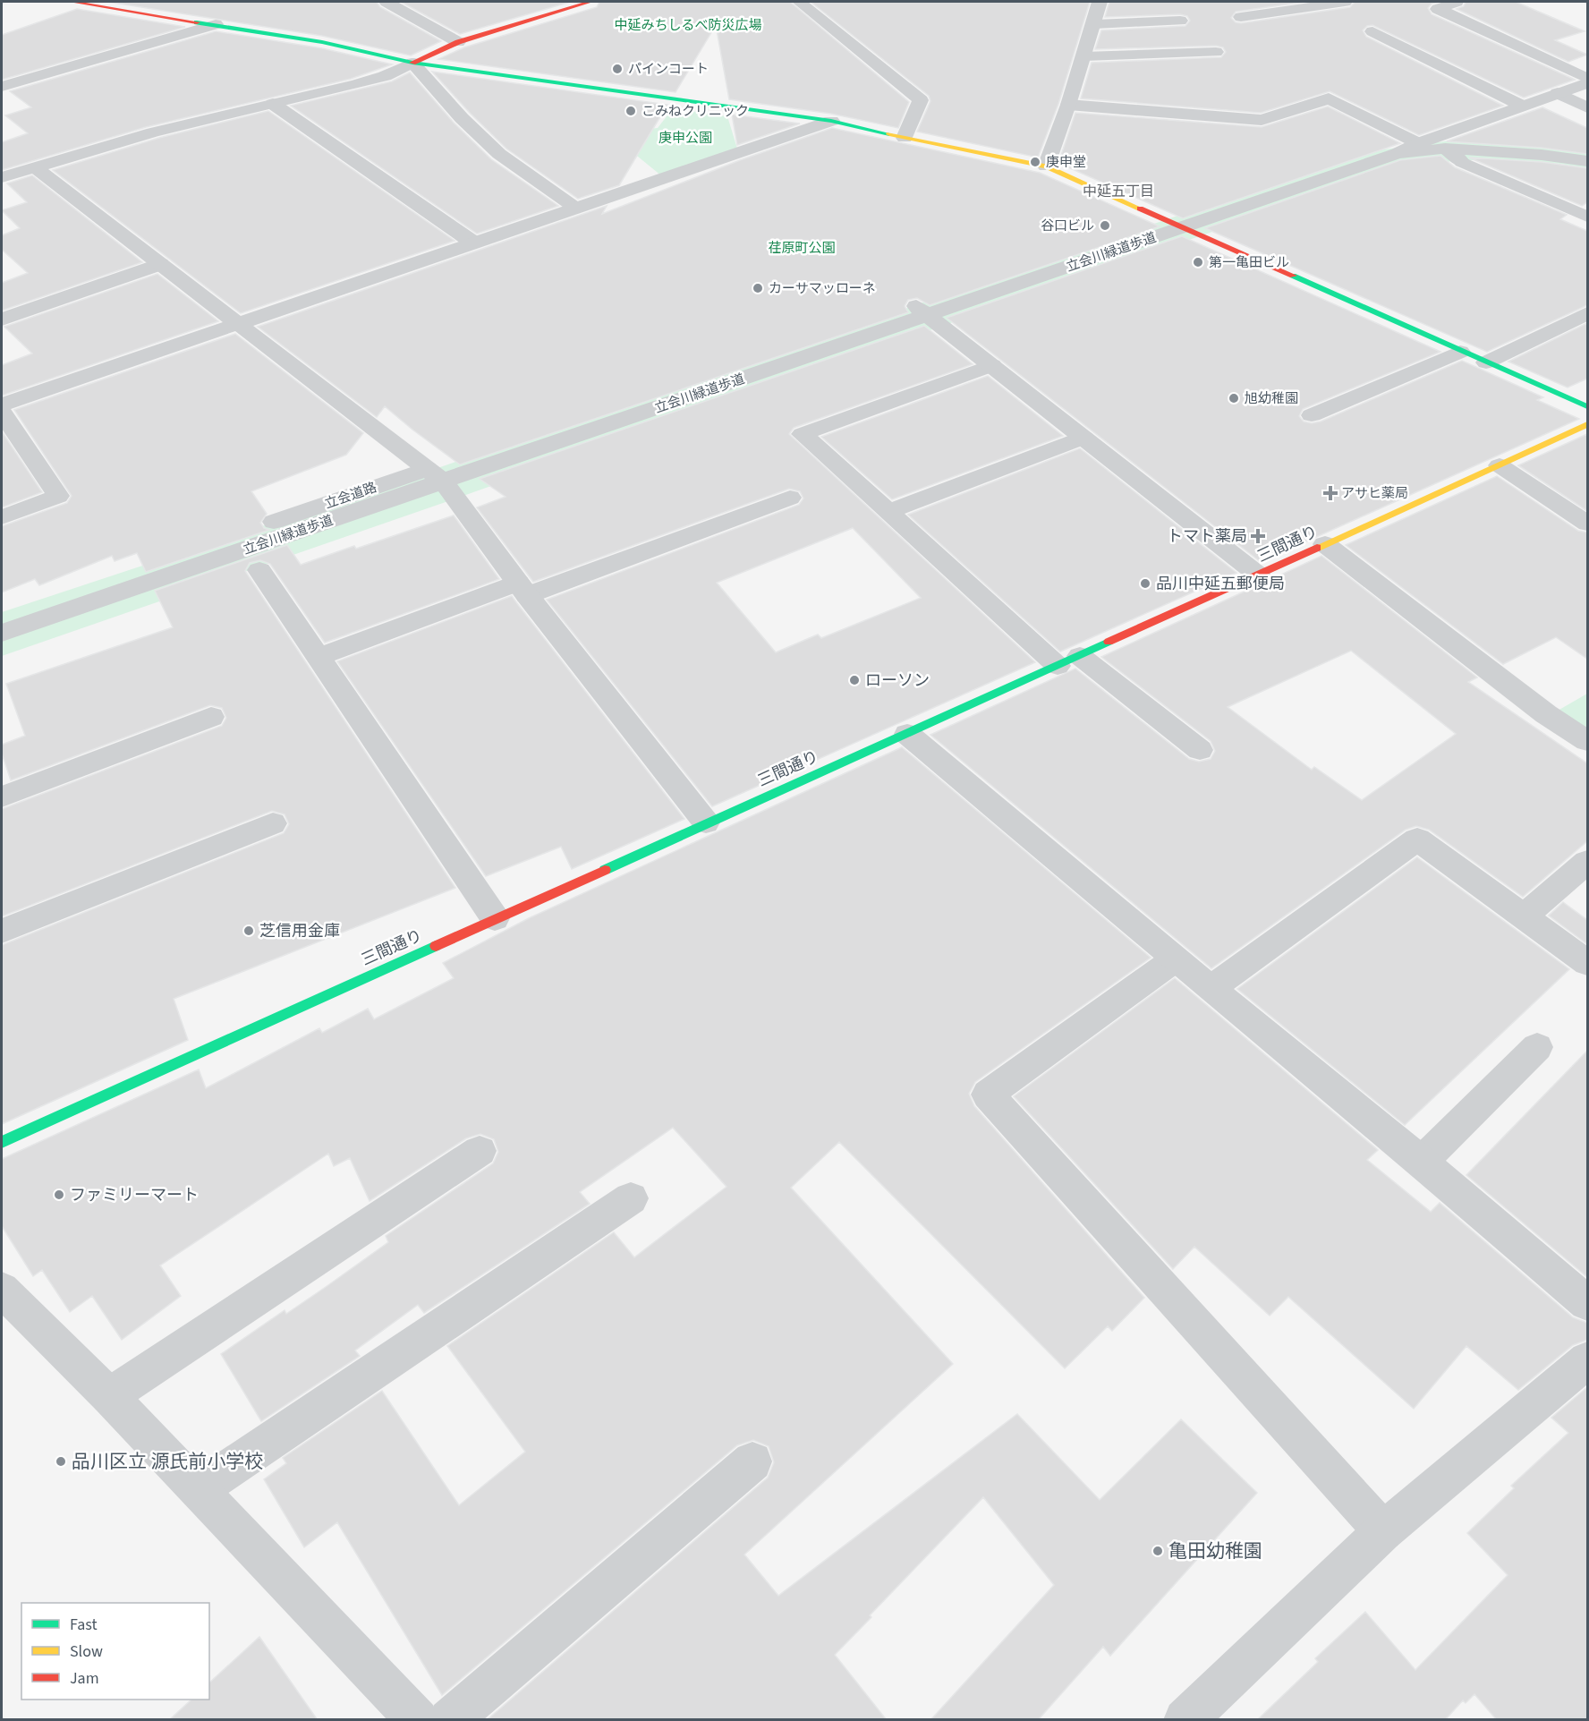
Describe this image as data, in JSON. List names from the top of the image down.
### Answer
{
  "streets": {
    "street": ["立会川緑道歩道", "立会道路", "三間通り"]
  },
  "crossings": [
    ["立会川緑道歩道", "立会道路"]
  ],
  "districts": ["中延五丁目"],
  "parks": ["中延みちしるべ防災広場", "庚申公園", "荏原町公園"],
  "places": {
    "other": [
      "パインコート",
      "こみねクリニック",
      "庚申堂",
      "谷口ビル",
      "第一亀田ビル",
      "カーサマッローネ",
      "旭幼稚園",
      "品川中延五郵便局",
      "ローソン",
      "芝信用金庫",
      "ファミリーマート",
      "品川区立 源氏前小学校",
      "亀田幼稚園"
    ],
    "health": ["アサヒ薬局", "トマト薬局"]
  },
  "legend": ["Fast", "Slow", "Jam"]
}
